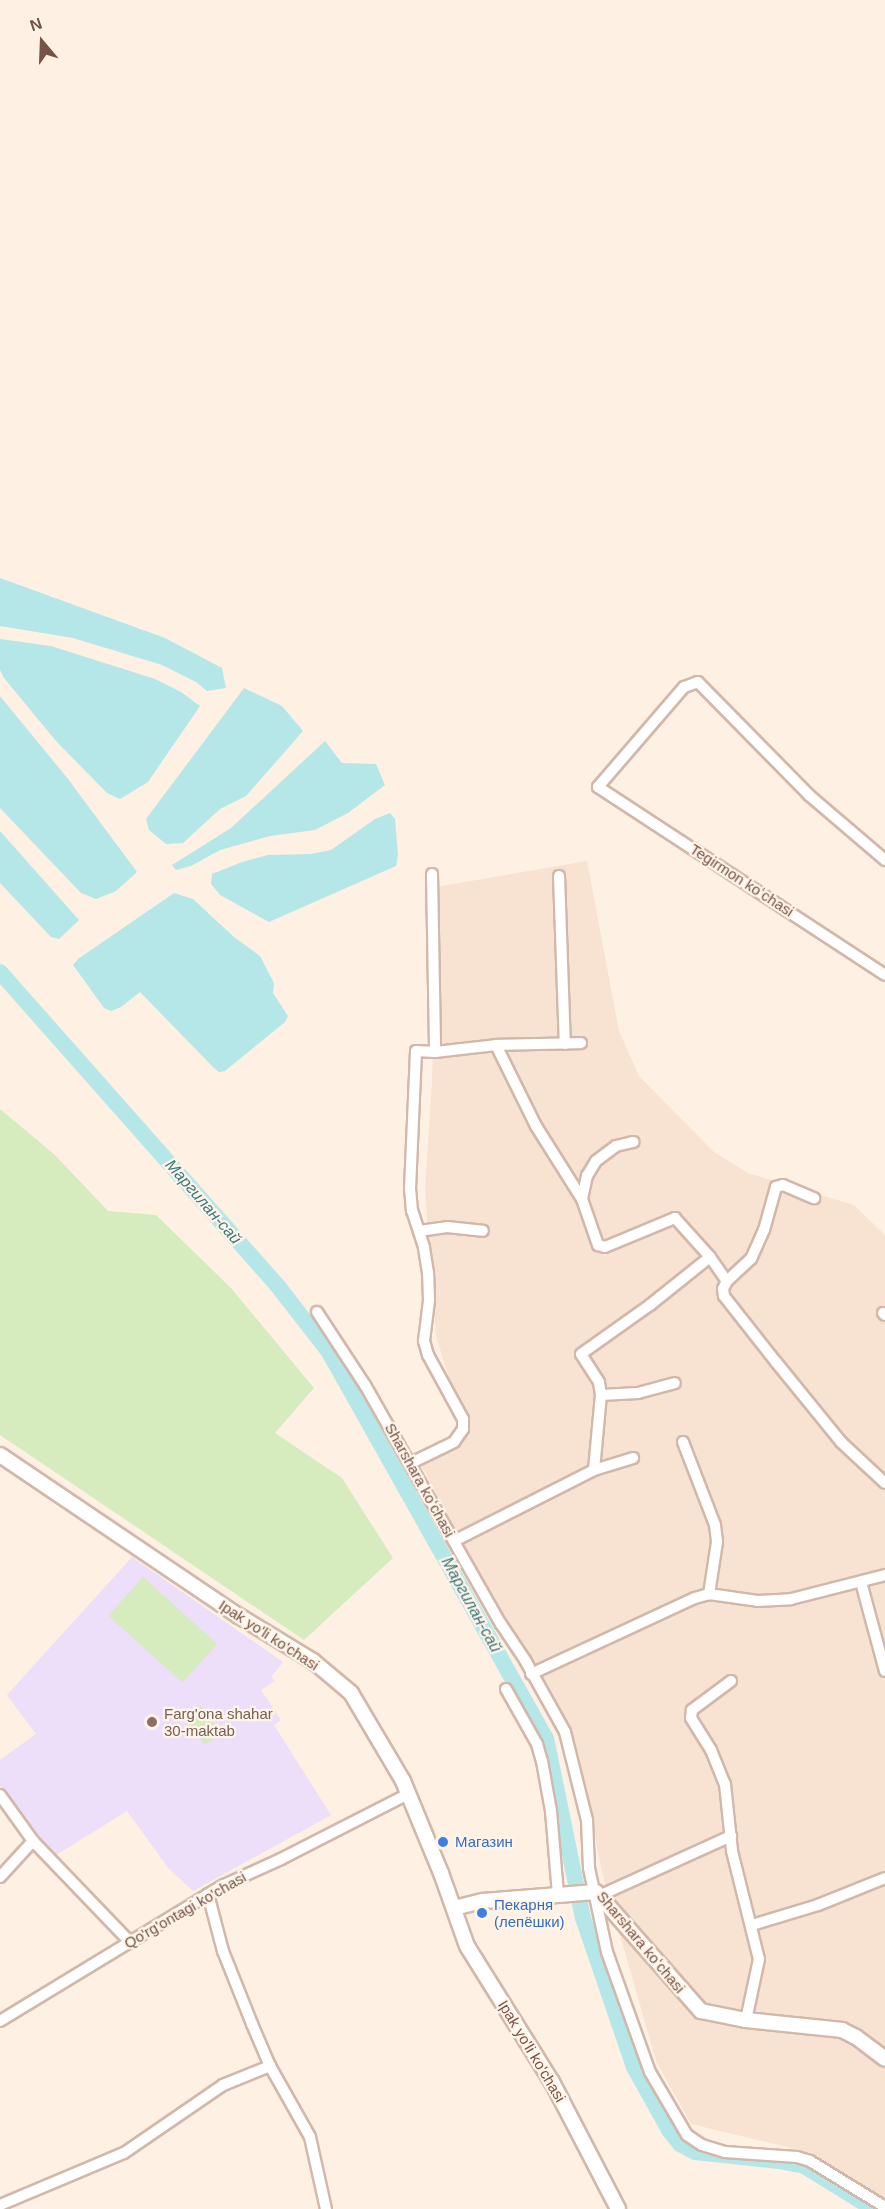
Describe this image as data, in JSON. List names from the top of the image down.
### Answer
{
  "streets": {
    "main road": ["Sharshara koʻchasi", "Ipak yo'li ko'chasi"],
    "street": ["Tegirmon koʻchasi", "Qo'rg'ontagi ko'chasi"]
  },
  "crossings": [
    ["Ipak yo'li ko'chasi", "Qo'rg'ontagi ko'chasi"]
  ],
  "water": ["Маргилан-сай"],
  "places": ["Farg'ona shahar 30-maktab", "Магазин", "Пекарня (лепёшки)"],
  "north": "top"
}
